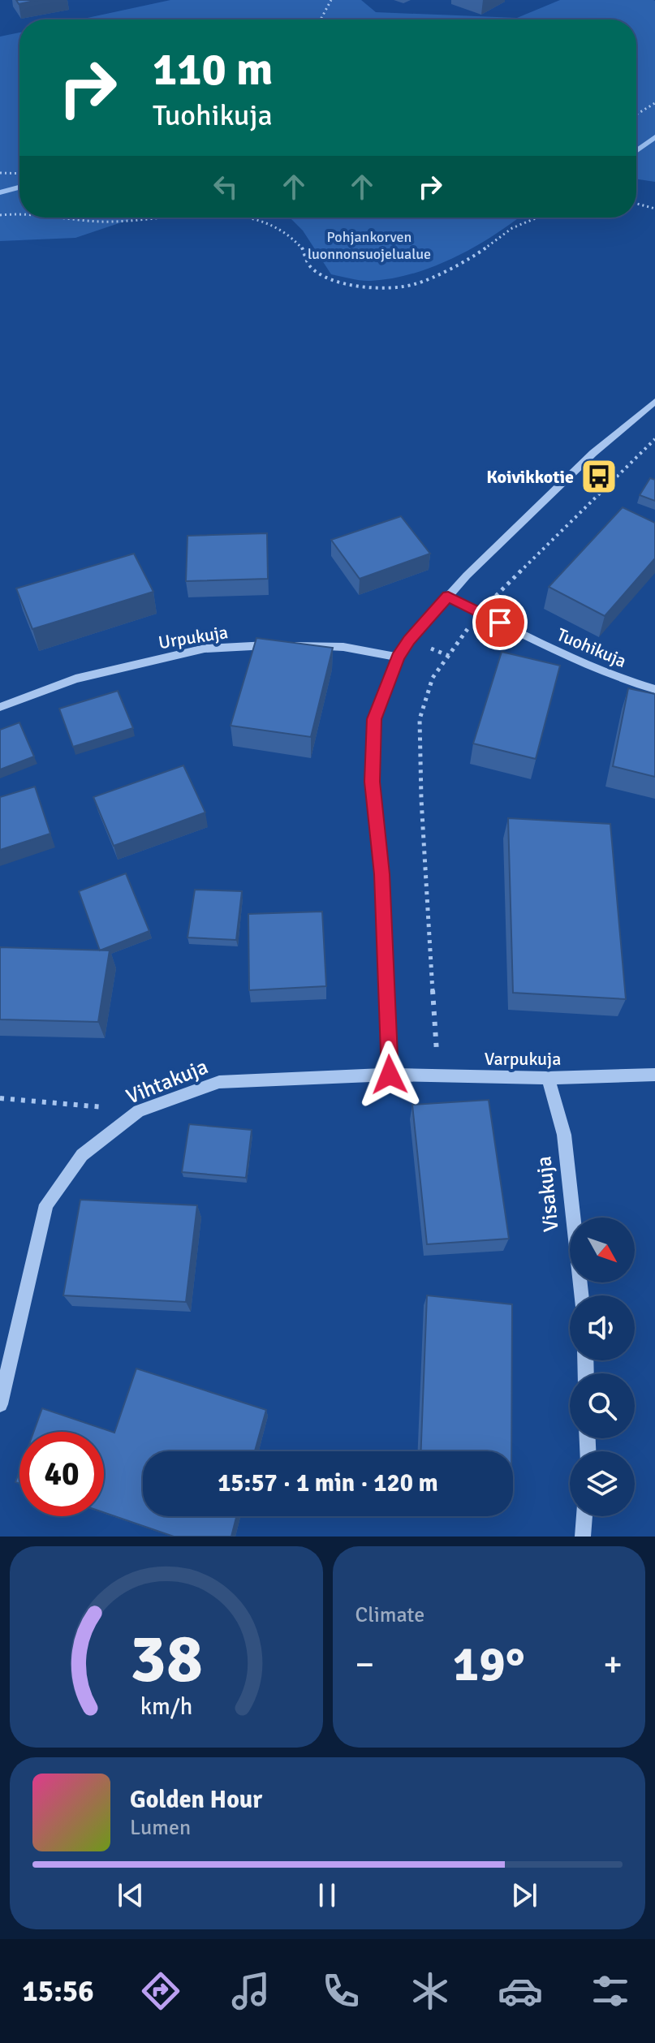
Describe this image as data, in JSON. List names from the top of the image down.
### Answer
{
  "streets": {
    "street": [
      "Urpukuja",
      "Tuohikuja",
      "Varpukuja",
      "Vihtakuja",
      "Visakuja"
    ]
  },
  "crossings": [
    ["Varpukuja", "Vihtakuja"],
    ["Varpukuja", "Visakuja"]
  ],
  "parks": ["Pohjankorven luonnonsuojelualue"],
  "places": {
    "bus stop": ["Koivikkotie"]
  },
  "north": "bottom right",
  "page": {
    "turn": ["110 m", "Tuohikuja"],
    "limit": "40",
    "trip": "15:57 · 1 min · 120 m",
    "tile": "Climate",
    "heat": ["−", "19°", "+"],
    "song": ["Golden Hour", "Lumen"],
    "tabs": "15:56",
    "gauge": ["38", "km/h"]
  }
}
